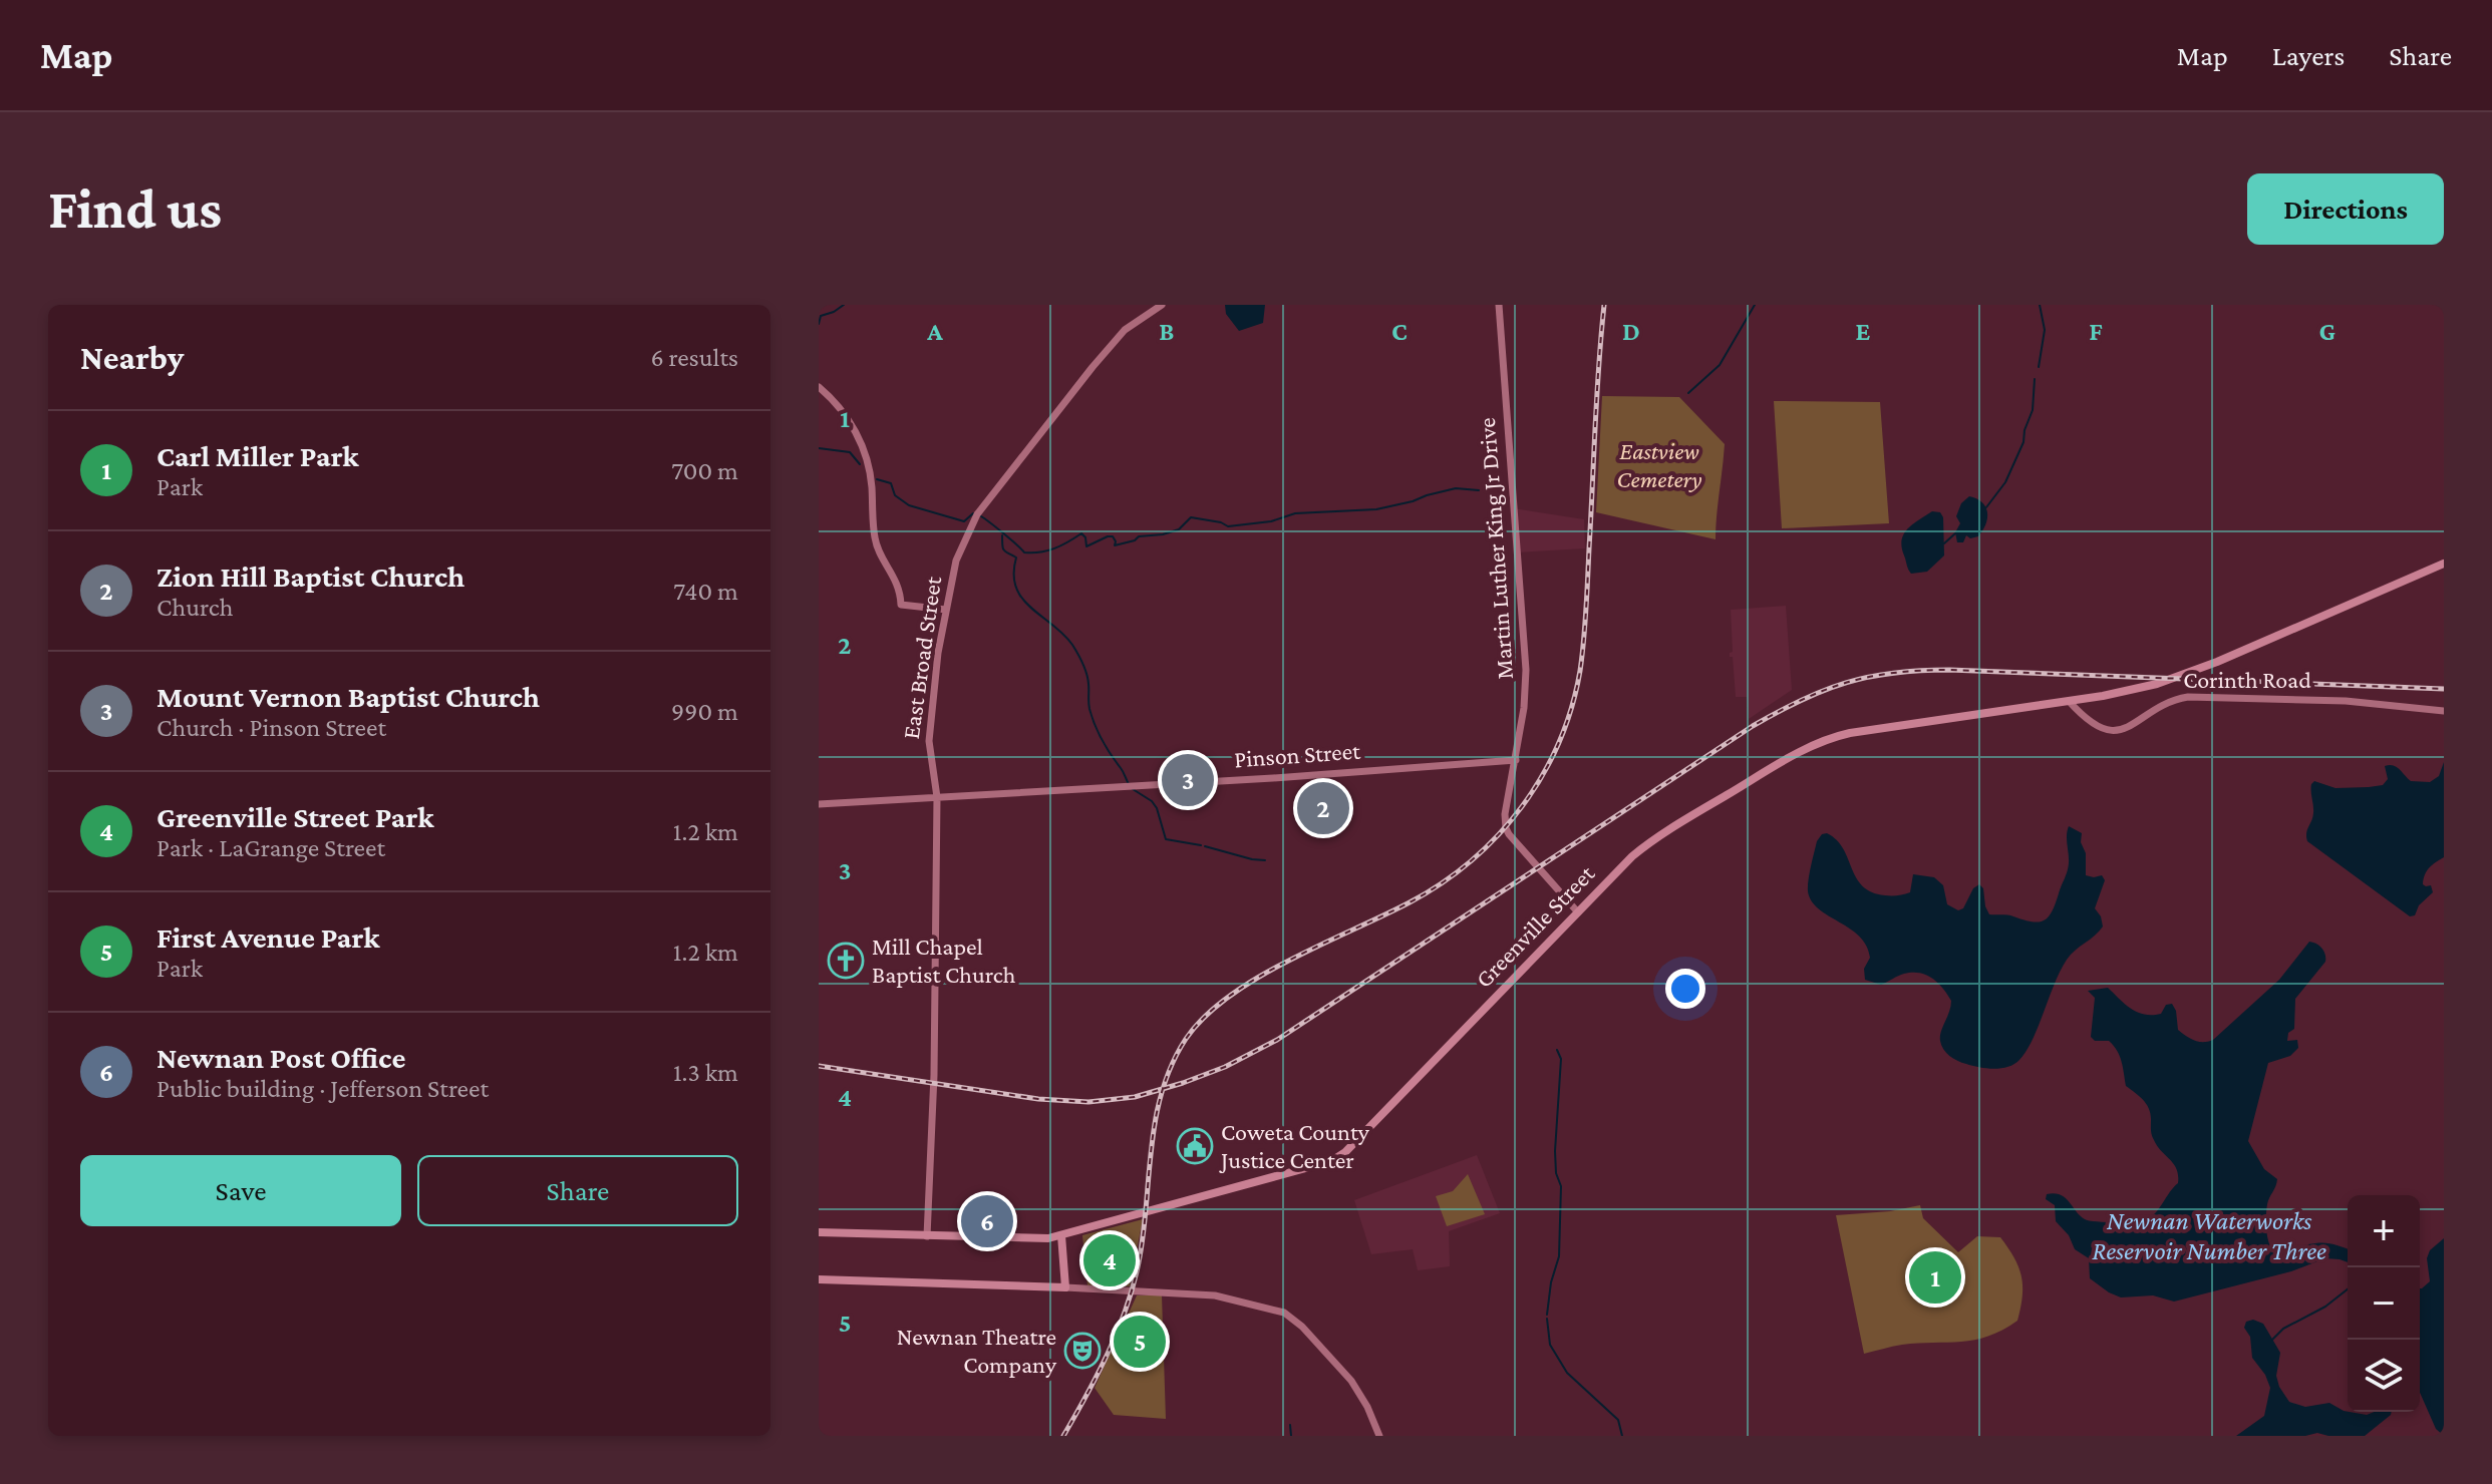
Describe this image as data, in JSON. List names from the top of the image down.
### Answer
{
  "streets": {
    "main road": ["Greenville Street"],
    "street": [
      "Martin Luther King Jr Drive",
      "East Broad Street",
      "Corinth Road",
      "Pinson Street"
    ]
  },
  "crossings": [
    ["Martin Luther King Jr Drive", "Pinson Street"],
    ["Martin Luther King Jr Drive", "Greenville Street"],
    ["East Broad Street", "Pinson Street"],
    ["Corinth Road", "Greenville Street"]
  ],
  "water": ["Newnan Waterworks Reservoir Number Three"],
  "parks": ["Eastview Cemetery"],
  "places": {
    "church": ["Mill Chapel Baptist Church"],
    "public building": ["Coweta County Justice Center"],
    "theatre": ["Newnan Theatre Company"]
  },
  "page": {
    "header": "Map",
    "nav": ["Map", "Layers", "Share"],
    "buttons": [
      "Directions",
      ["Save", "Share"]
    ],
    "title": "Find us",
    "heading": ["Nearby", "6 results"],
    "list": [
      {
        "mark": "1",
        "name": "Carl Miller Park",
        "note": "Park",
        "value": "700 m"
      },
      {
        "mark": "2",
        "name": "Zion Hill Baptist Church",
        "note": "Church",
        "value": "740 m"
      },
      {
        "mark": "3",
        "name": "Mount Vernon Baptist Church",
        "note": "Church · Pinson Street",
        "value": "990 m"
      },
      {
        "mark": "4",
        "name": "Greenville Street Park",
        "note": "Park · LaGrange Street",
        "value": "1.2 km"
      },
      {
        "mark": "5",
        "name": "First Avenue Park",
        "note": "Park",
        "value": "1.2 km"
      },
      {
        "mark": "6",
        "name": "Newnan Post Office",
        "note": "Public building · Jefferson Street",
        "value": "1.3 km"
      }
    ],
    "pins": [
      "3",
      "2",
      "6",
      "4",
      "1",
      "5"
    ],
    "map_buttons": ["+", "−"]
  },
  "grid": {
    "columns": [
      "A",
      "B",
      "C",
      "D",
      "E",
      "F",
      "G"
    ],
    "rows": [
      "1",
      "2",
      "3",
      "4",
      "5"
    ]
  }
}
